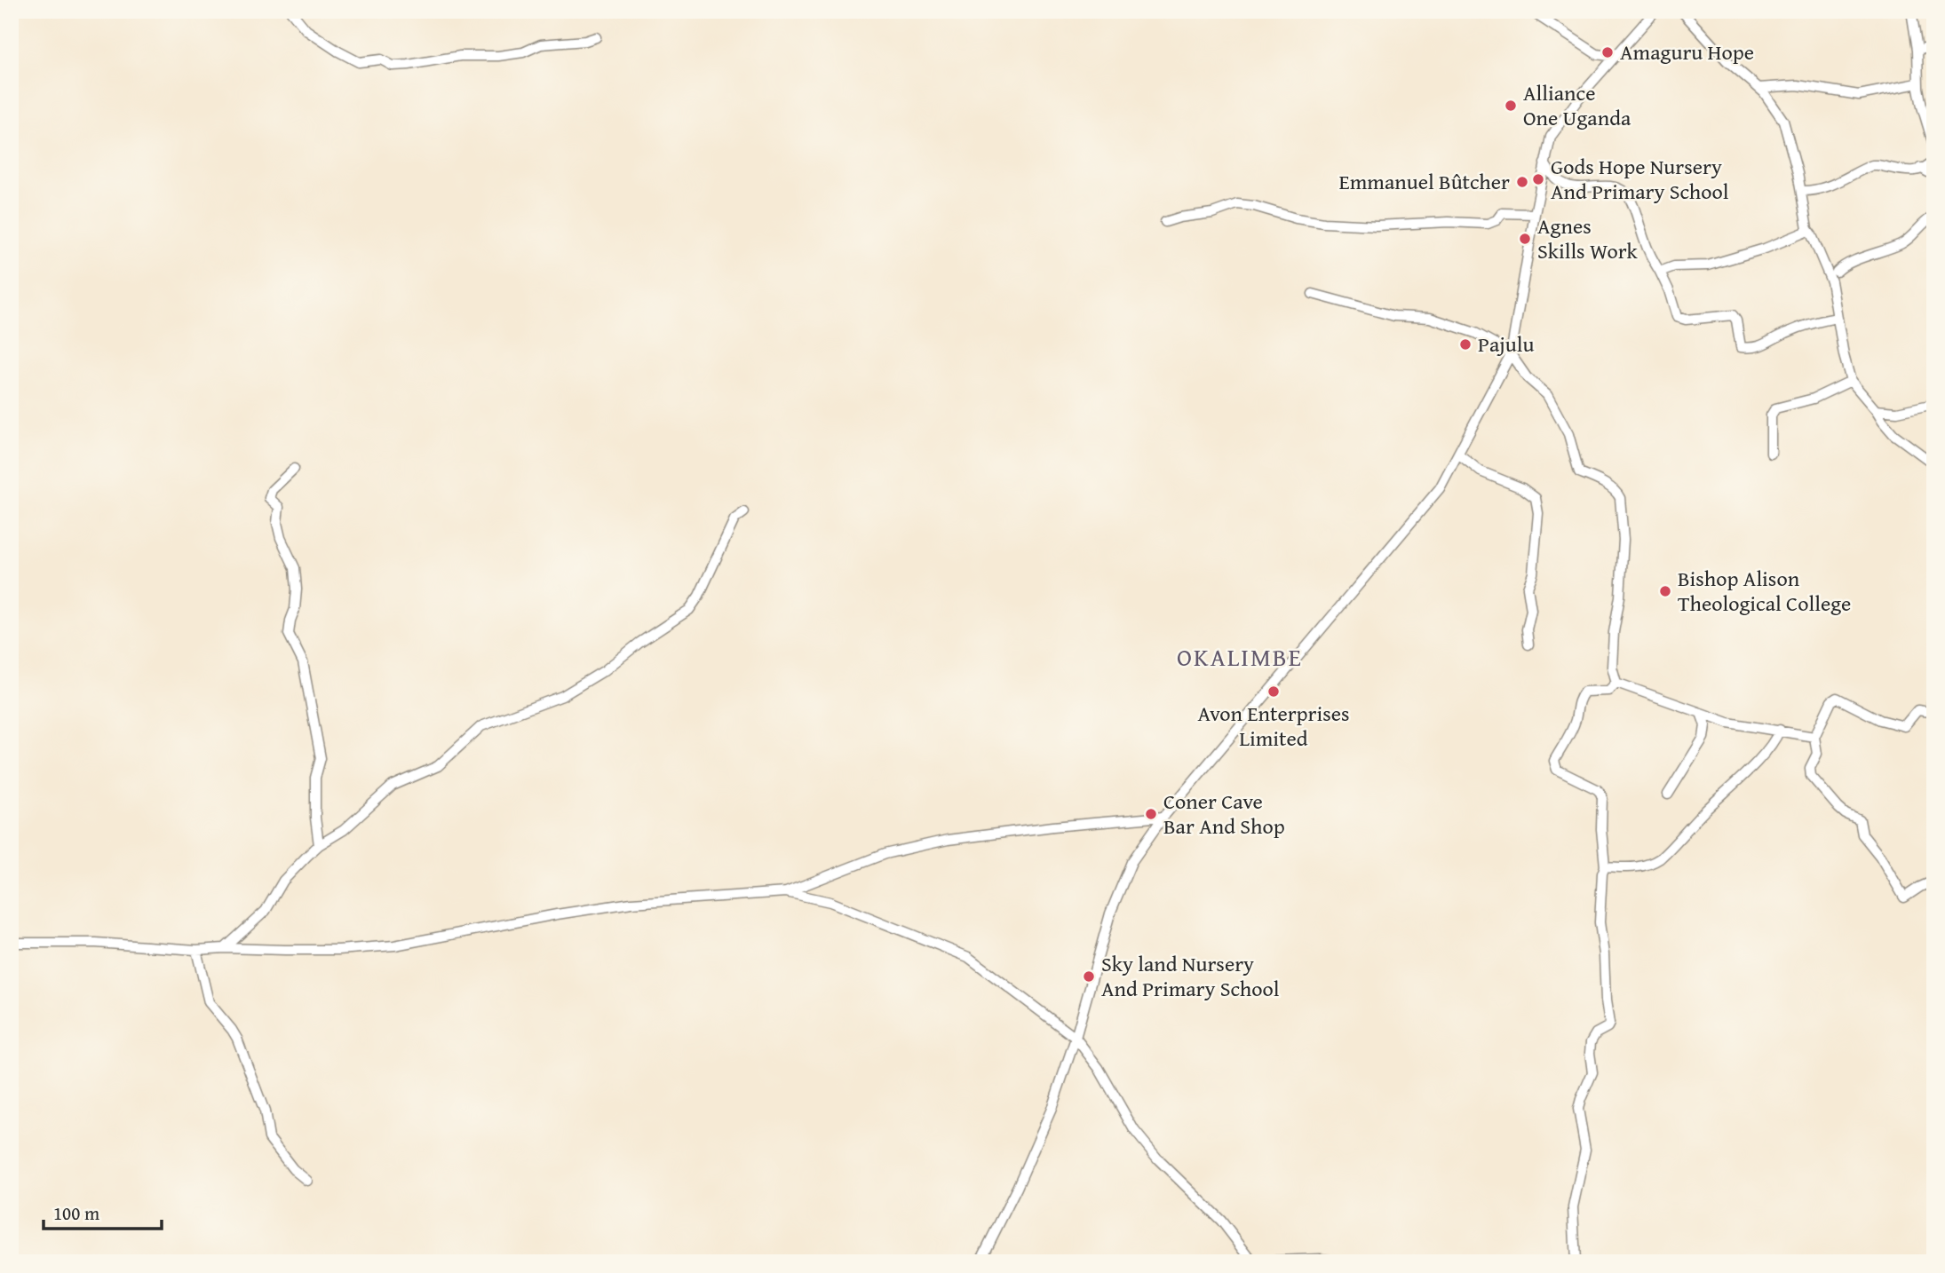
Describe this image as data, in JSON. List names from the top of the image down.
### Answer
{
  "districts": ["OKALIMBE"],
  "places": [
    "Amaguru Hope",
    "Alliance One Uganda",
    "Gods Hope Nursery And Primary School",
    "Emmanuel Bûtcher",
    "Agnes Skills Work",
    "Pajulu",
    "Bishop Alison Theological College",
    "Avon Enterprises Limited",
    "Coner Cave Bar And Shop",
    "Sky land Nursery And Primary School"
  ],
  "scale_bar": "100 m"
}
